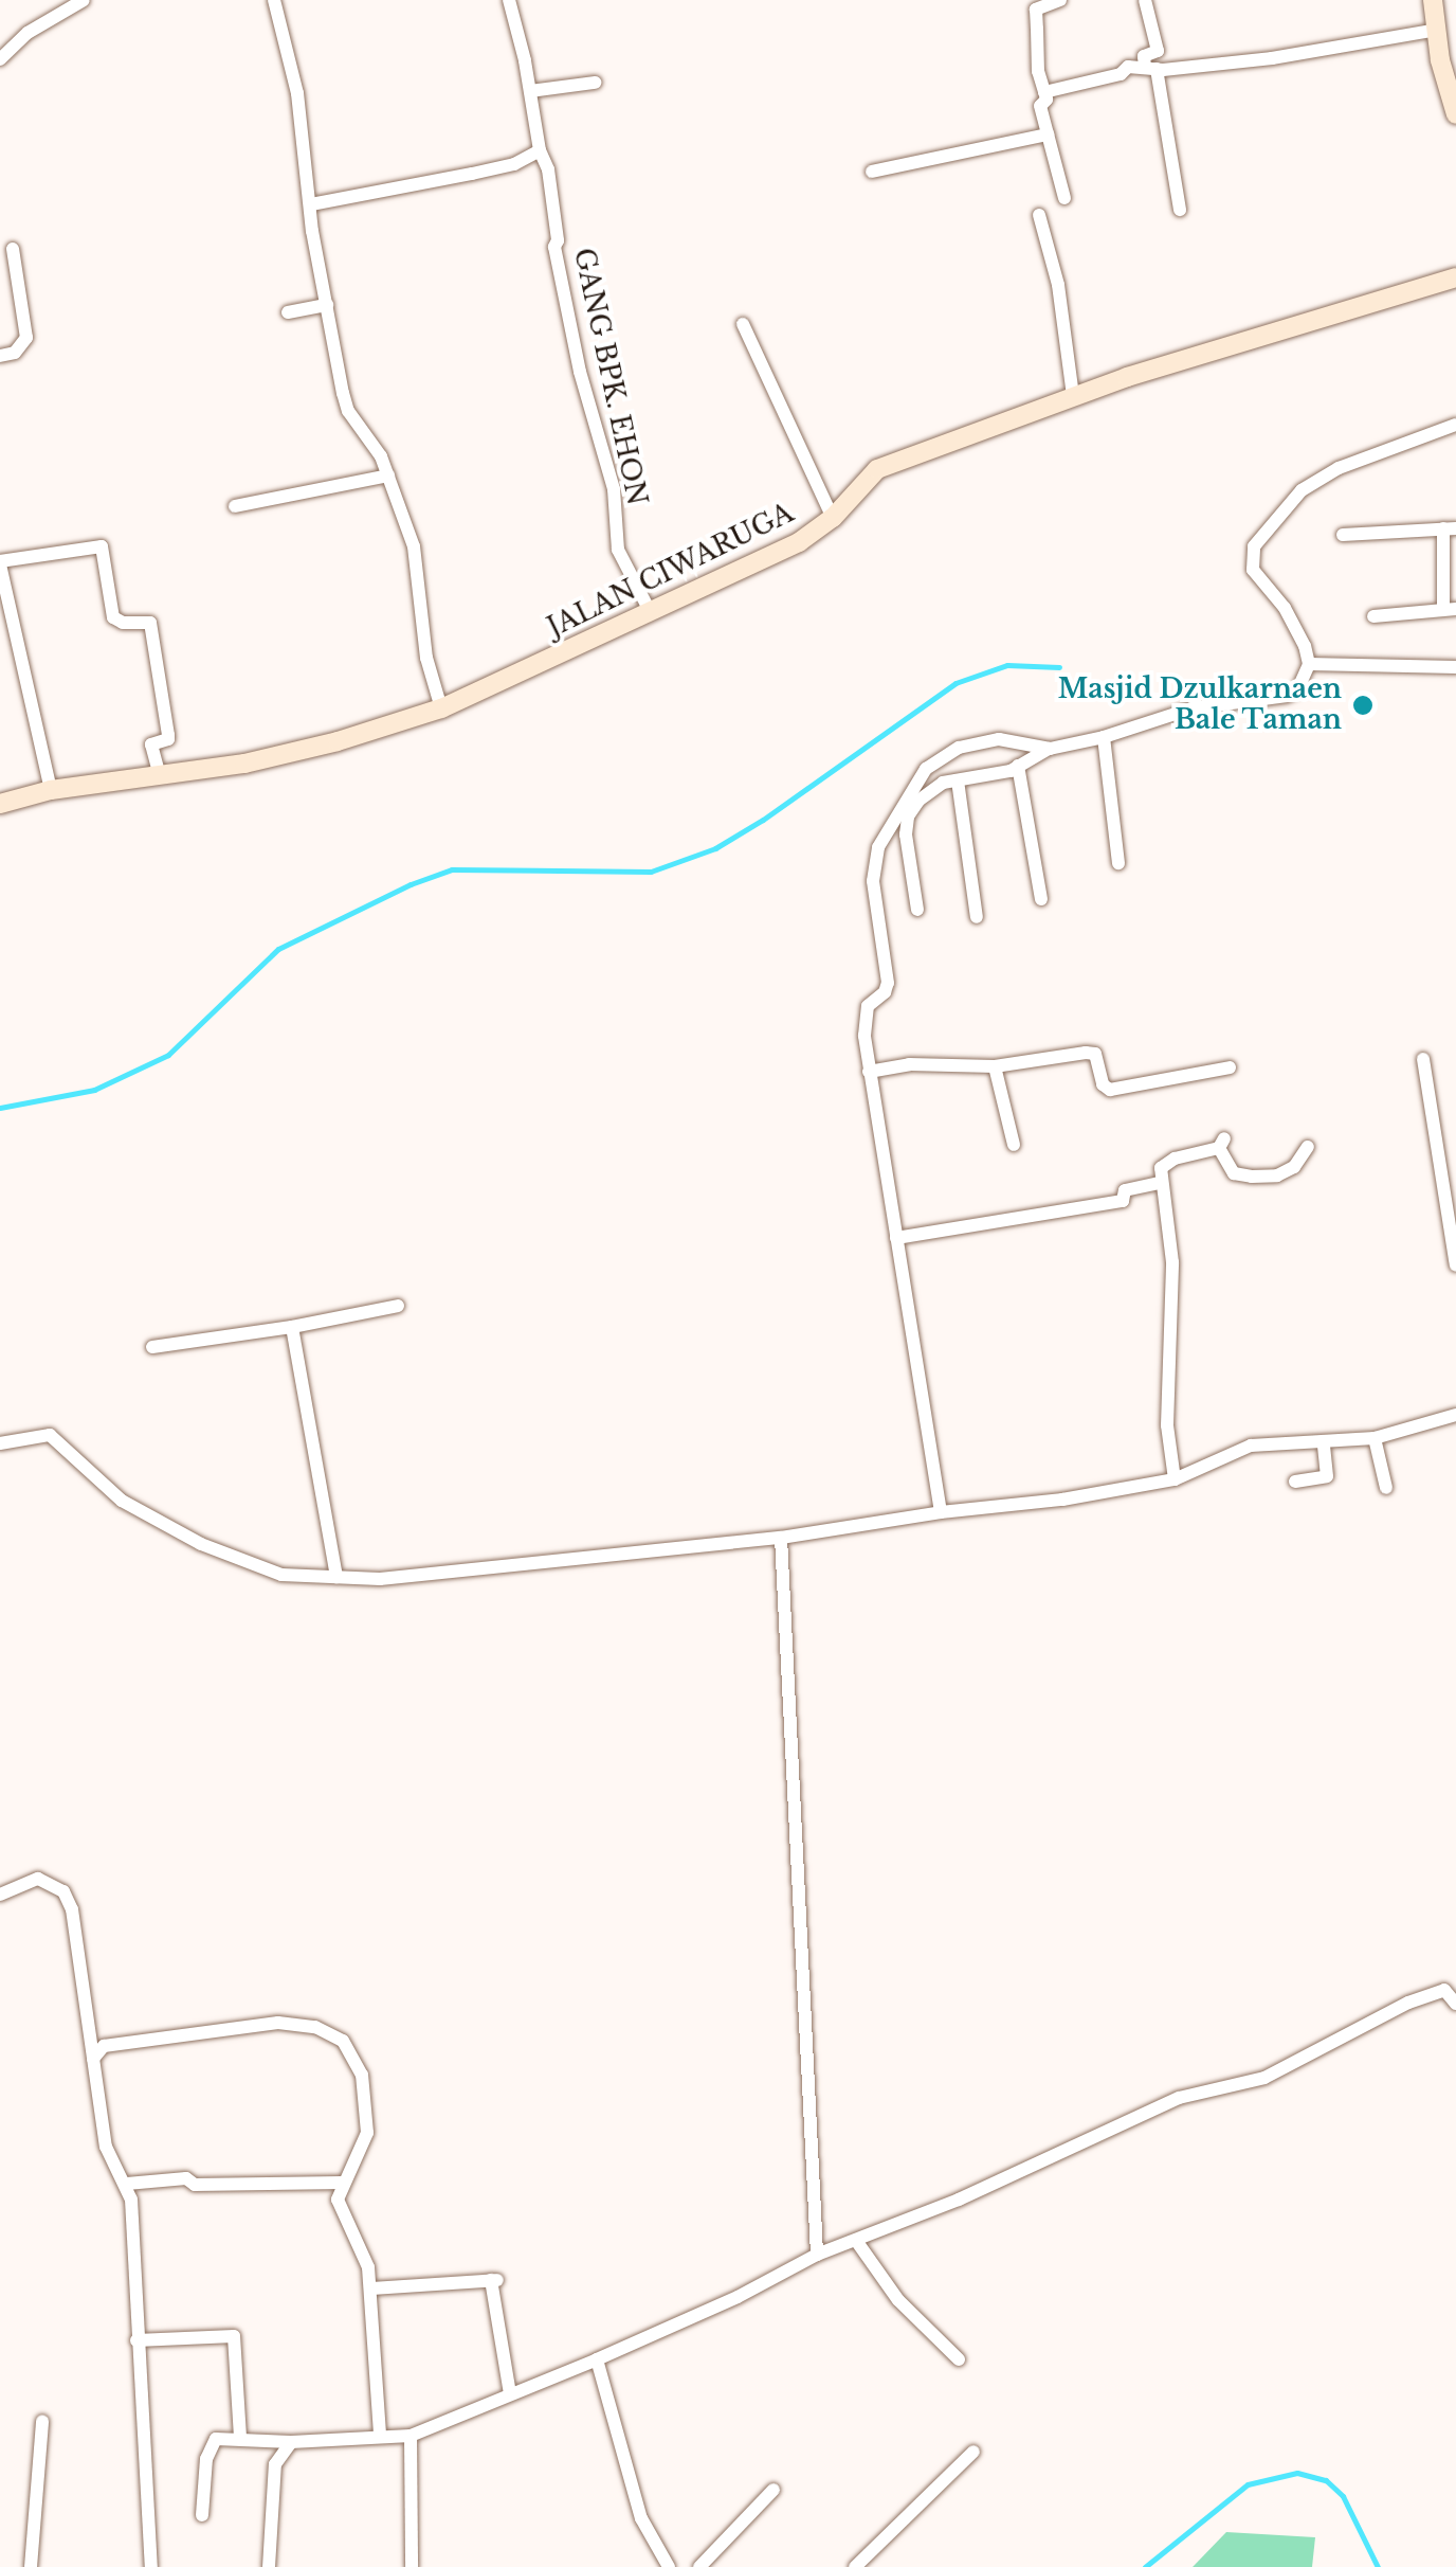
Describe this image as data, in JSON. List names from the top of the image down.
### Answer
{
  "streets": {
    "street": ["GANG BPK. EHON", "JALAN CIWARUGA"]
  },
  "crossings": [
    ["GANG BPK. EHON", "JALAN CIWARUGA"]
  ],
  "places": ["Masjid Dzulkarnaen Bale Taman"]
}
